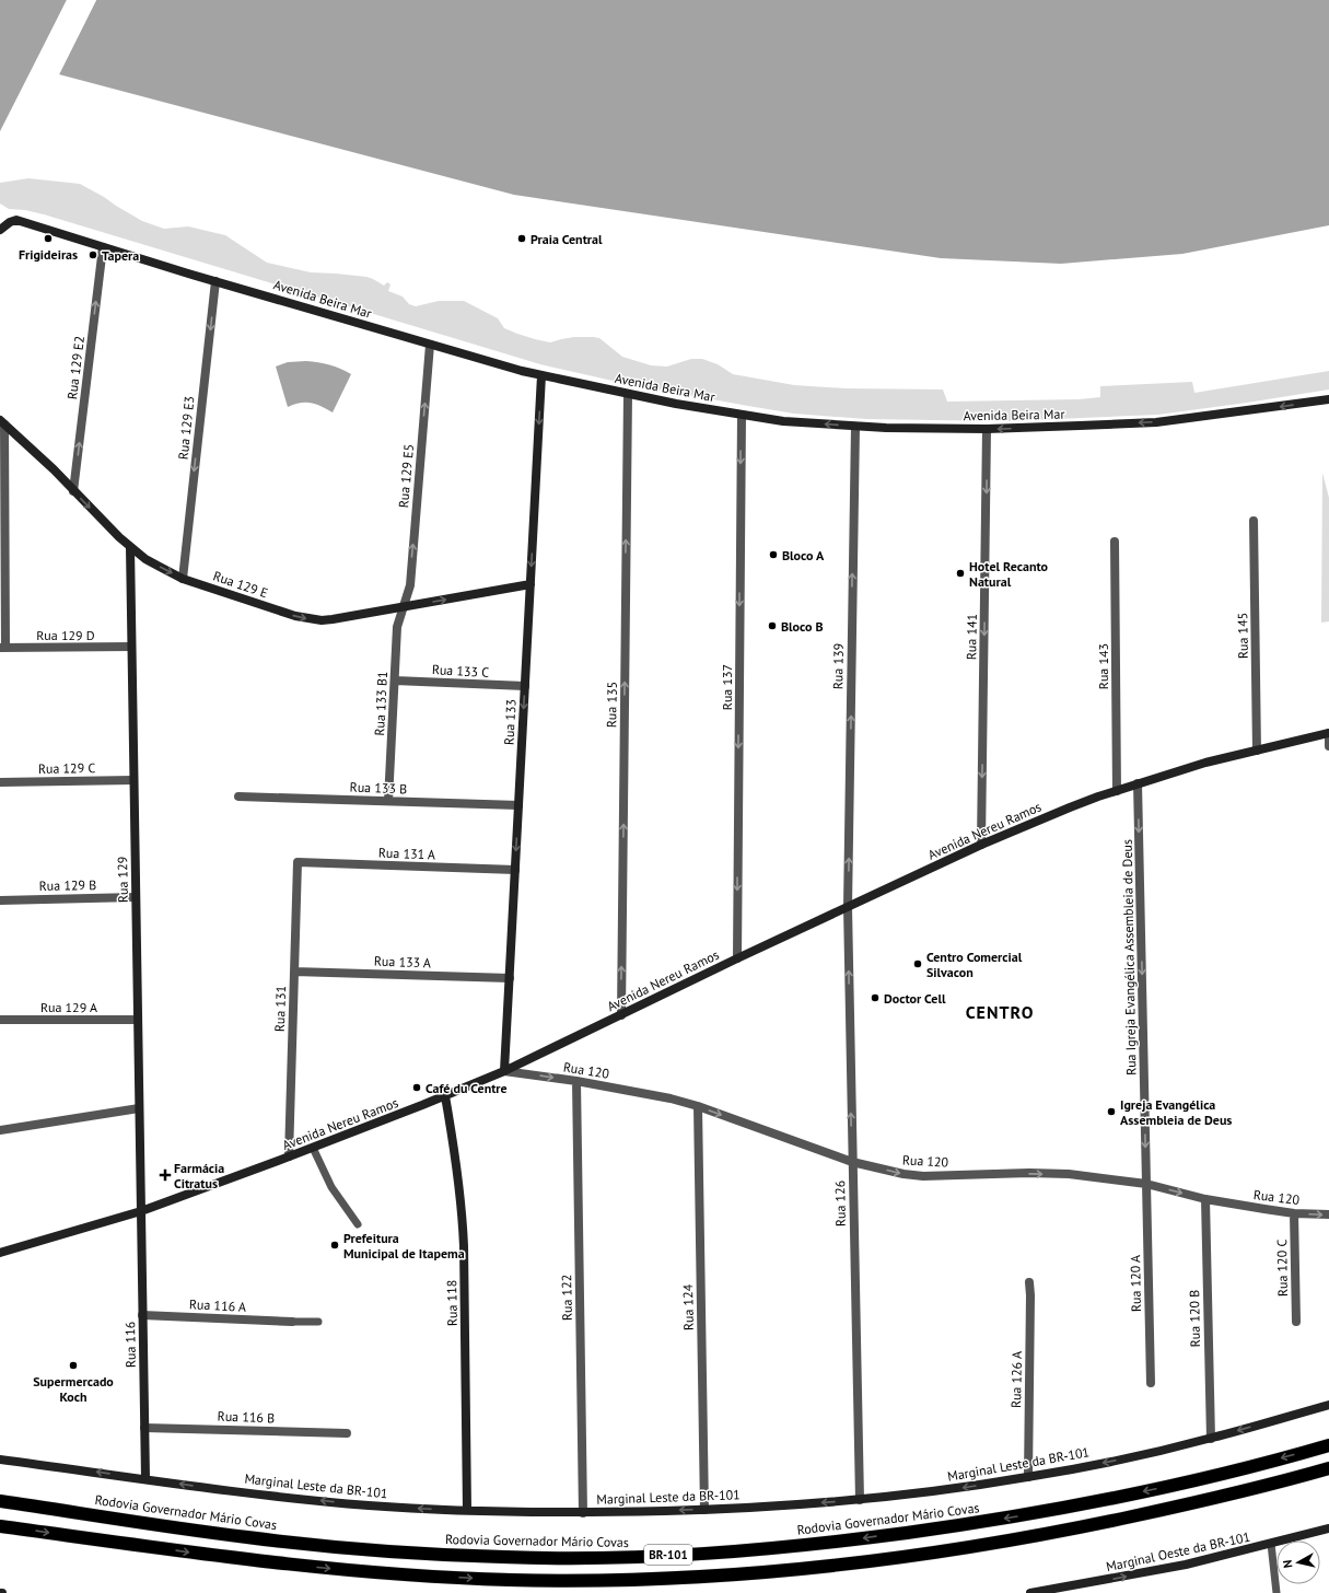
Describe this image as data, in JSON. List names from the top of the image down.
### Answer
{
  "streets": {
    "highway": ["Rodovia Governador Mário Covas", "BR-101"],
    "main road": [
      "Avenida Beira Mar",
      "Rua 129 E",
      "Rua 133",
      "Avenida Nereu Ramos",
      "Rua 129",
      "Rua 118",
      "Rua 116",
      "Marginal Leste da BR-101",
      "Marginal Oeste da BR-101"
    ],
    "street": [
      "Rua 129 E2",
      "Rua 129 E3",
      "Rua 129 E5",
      "Rua 129 D",
      "Rua 145",
      "Rua 141",
      "Rua 139",
      "Rua 143",
      "Rua 133 C",
      "Rua 137",
      "Rua 133 B1",
      "Rua 135",
      "Rua 129 C",
      "Rua 133 B",
      "Rua 131 A",
      "Rua 129 B",
      "Rua Igreja Evangélica Assembleia de Deus",
      "Rua 133 A",
      "Rua 129 A",
      "Rua 131",
      "Rua 120",
      "Rua 126",
      "Rua 120 C",
      "Rua 120 A",
      "Rua 122",
      "Rua 116 A",
      "Rua 124",
      "Rua 120 B",
      "Rua 126 A",
      "Rua 116 B"
    ]
  },
  "crossings": [
    ["Avenida Beira Mar", "Rua 129 E2"],
    ["Avenida Beira Mar", "Rua 129 E3"],
    ["Avenida Beira Mar", "Rua 129 E5"],
    ["Avenida Beira Mar", "Rua 141"],
    ["Avenida Beira Mar", "Rua 139"],
    ["Avenida Beira Mar", "Rua 137"],
    ["Avenida Beira Mar", "Rua 135"],
    ["Avenida Beira Mar", "Rua 133"],
    ["Rua 129 E2", "Rua 129 E"],
    ["Rua 129 E3", "Rua 129 E"],
    ["Rua 129 E5", "Rua 129 E"],
    ["Rua 129 E5", "Rua 133 B1"],
    ["Rua 129 E", "Rua 133 B1"],
    ["Rua 129 E", "Rua 133"],
    ["Rua 129 E", "Rua 129"],
    ["Rua 129 D", "Rua 129"],
    ["Rua 145", "Avenida Nereu Ramos"],
    ["Rua 141", "Avenida Nereu Ramos"],
    ["Rua 139", "Avenida Nereu Ramos"],
    ["Rua 139", "Rua 126"],
    ["Rua 143", "Avenida Nereu Ramos"],
    ["Rua 133 C", "Rua 133 B1"],
    ["Rua 133 C", "Rua 133"],
    ["Rua 137", "Avenida Nereu Ramos"],
    ["Rua 133 B1", "Rua 133 B"],
    ["Rua 135", "Avenida Nereu Ramos"],
    ["Rua 133", "Rua 133 B"],
    ["Rua 133", "Avenida Nereu Ramos"],
    ["Rua 133", "Rua 131 A"],
    ["Rua 133", "Rua 133 A"],
    ["Rua 133", "Rua 120"],
    ["Rua 129 C", "Rua 129"],
    ["Avenida Nereu Ramos", "Rua 129"],
    ["Avenida Nereu Ramos", "Rua Igreja Evangélica Assembleia de Deus"],
    ["Avenida Nereu Ramos", "Rua 131"],
    ["Avenida Nereu Ramos", "Rua 120"],
    ["Avenida Nereu Ramos", "Rua 126"],
    ["Avenida Nereu Ramos", "Rua 118"],
    ["Avenida Nereu Ramos", "Rua 116"],
    ["Rua 131 A", "Rua 131"],
    ["Rua 129", "Rua 129 B"],
    ["Rua 129", "Rua 129 A"],
    ["Rua 129", "Rua 116"],
    ["Rua Igreja Evangélica Assembleia de Deus", "Rua 120"],
    ["Rua Igreja Evangélica Assembleia de Deus", "Rua 120 A"],
    ["Rua 133 A", "Rua 131"],
    ["Rua 120", "Rua 126"],
    ["Rua 120", "Rua 120 C"],
    ["Rua 120", "Rua 120 A"],
    ["Rua 120", "Rua 122"],
    ["Rua 120", "Rua 124"],
    ["Rua 120", "Rua 120 B"],
    ["Rua 126", "Marginal Leste da BR-101"],
    ["Rua 122", "Marginal Leste da BR-101"],
    ["Rua 118", "Marginal Leste da BR-101"],
    ["Rua 116 A", "Rua 116"],
    ["Rua 124", "Marginal Leste da BR-101"],
    ["Rua 120 B", "Marginal Leste da BR-101"],
    ["Rua 116", "Rua 116 B"],
    ["Rua 116", "Marginal Leste da BR-101"],
    ["Rua 126 A", "Marginal Leste da BR-101"]
  ],
  "one_way": [
    "Rua 129 E2",
    "Rua 129 E3",
    "Rua 129 E5",
    "Rua 129 E",
    "Rua 141",
    "Rua 139",
    "Rua 137",
    "Rua 135",
    "Rua 133",
    "Rua Igreja Evangélica Assembleia de Deus",
    "Rua 120",
    "Rua 126",
    "Marginal Leste da BR-101",
    "Marginal Oeste da BR-101"
  ],
  "districts": ["CENTRO"],
  "places": {
    "other": [
      "Frigideiras",
      "Praia Central",
      "Tapera",
      "Bloco A",
      "Hotel Recanto Natural",
      "Bloco B",
      "Centro Comercial Silvacon",
      "Doctor Cell",
      "Café du Centre",
      "Igreja Evangélica Assembleia de Deus",
      "Prefeitura Municipal de Itapema",
      "Supermercado Koch"
    ],
    "health": ["Farmácia Citratus"]
  },
  "north": "left"
}
